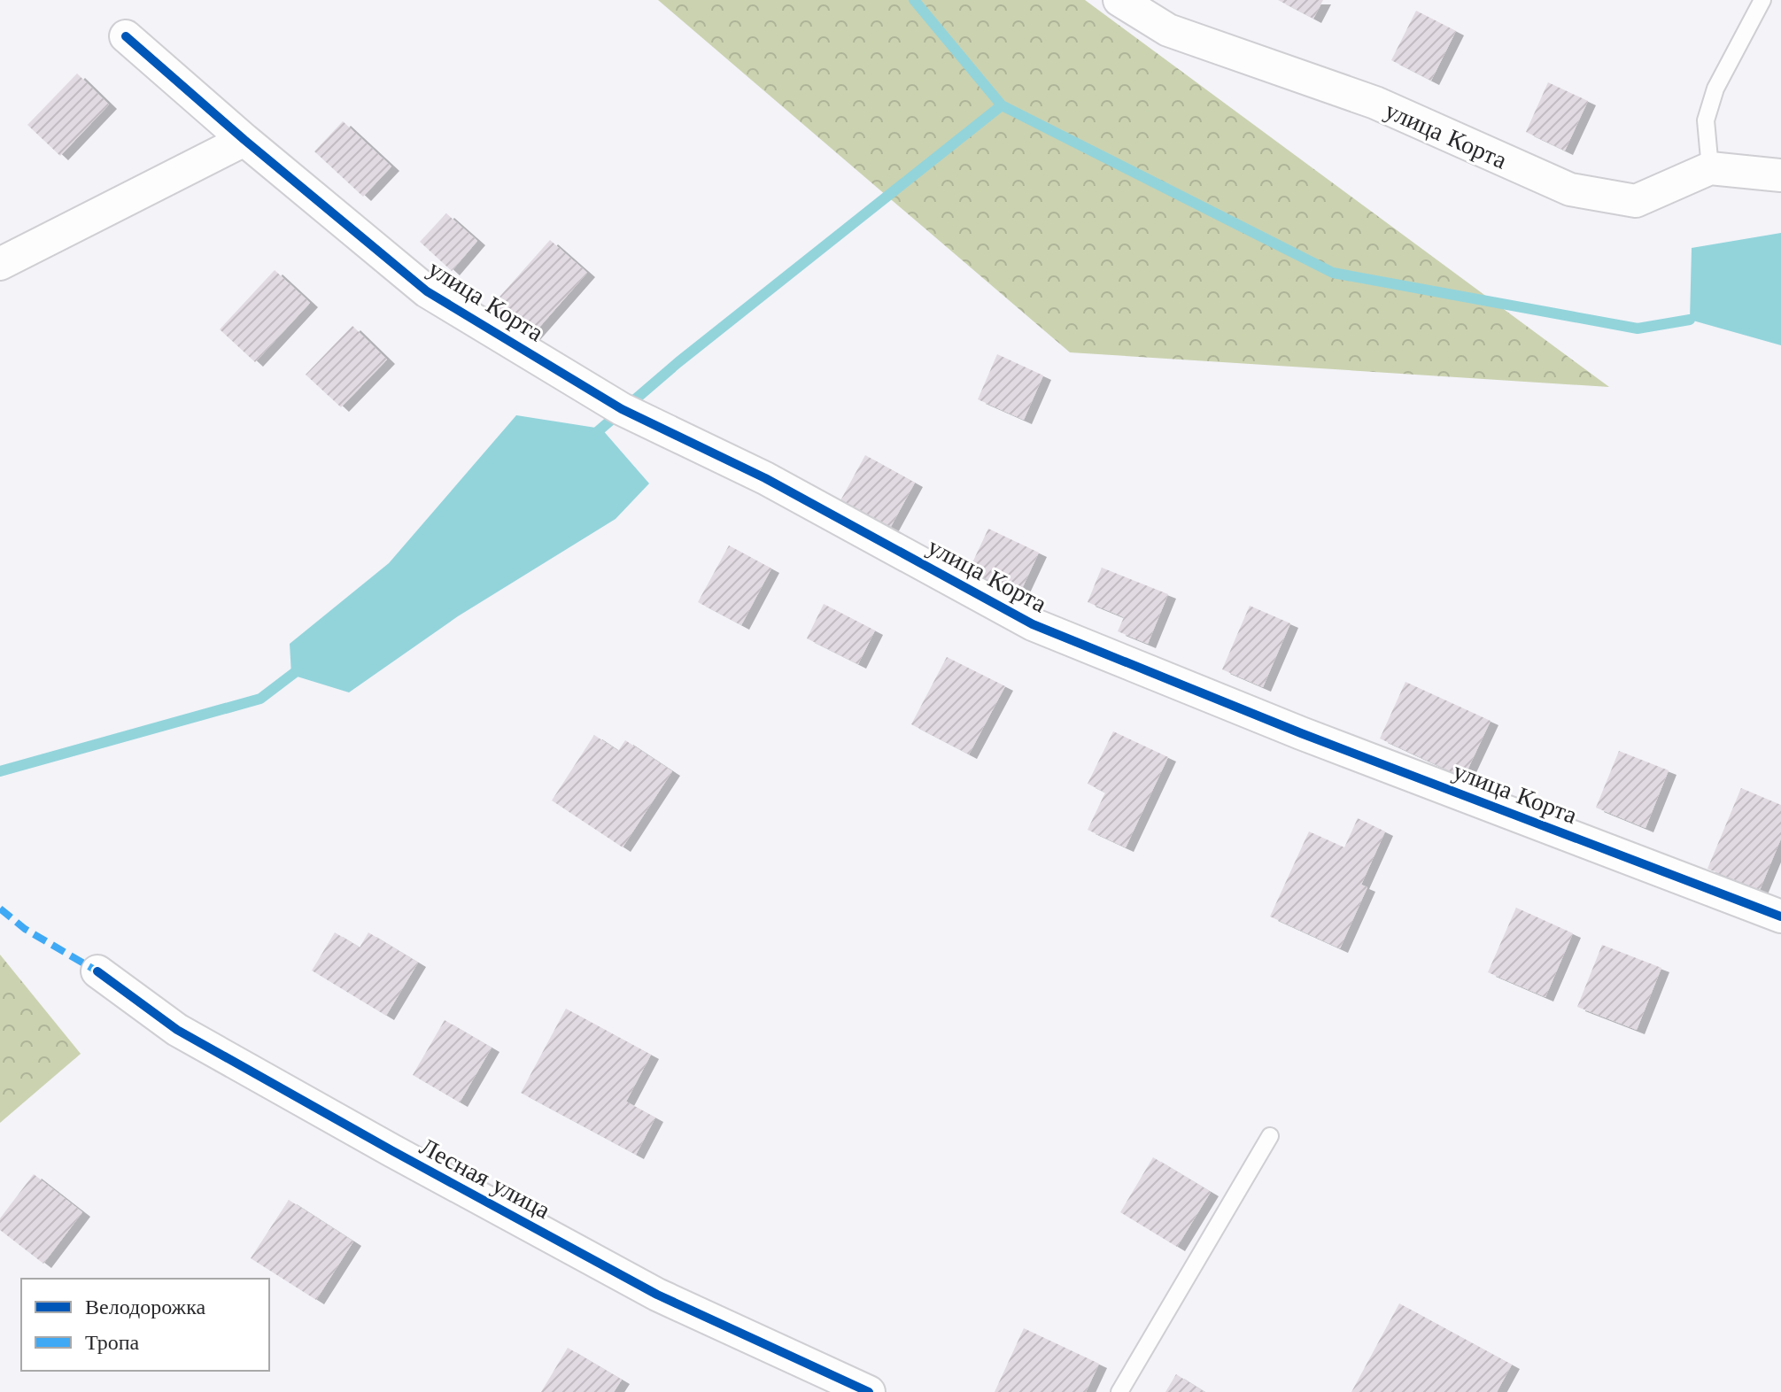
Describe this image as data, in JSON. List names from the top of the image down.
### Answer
{
  "streets": {
    "street": ["улица Корта", "Лесная улица"]
  },
  "legend": ["Велодорожка", "Тропа"]
}
